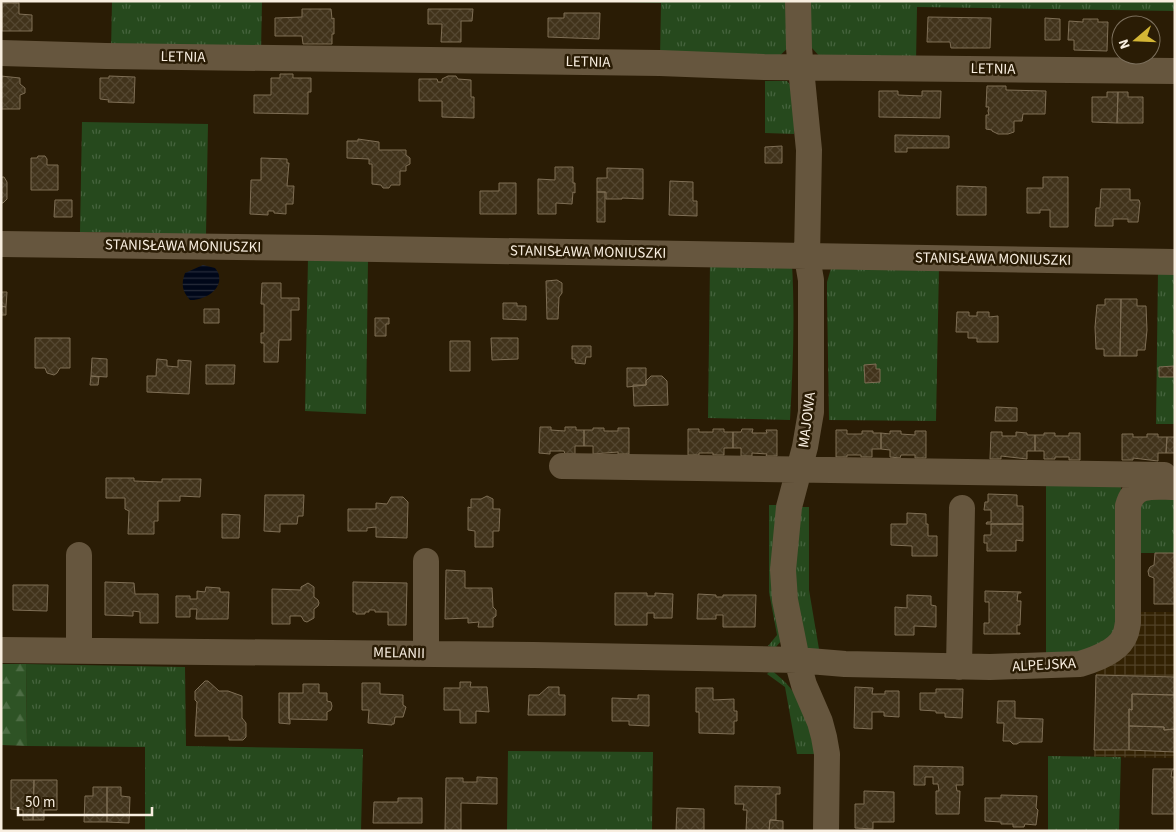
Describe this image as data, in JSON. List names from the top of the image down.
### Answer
{
  "streets": {
    "street": [
      "LETNIA",
      "STANISŁAWA MONIUSZKI",
      "MAJOWA",
      "MELANII",
      "ALPEJSKA"
    ]
  },
  "crossings": [
    ["LETNIA", "MAJOWA"],
    ["STANISŁAWA MONIUSZKI", "MAJOWA"],
    ["MAJOWA", "MELANII"],
    ["MAJOWA", "ALPEJSKA"],
    ["MELANII", "ALPEJSKA"]
  ],
  "scale_bar": "50 m",
  "north": "left"
}
